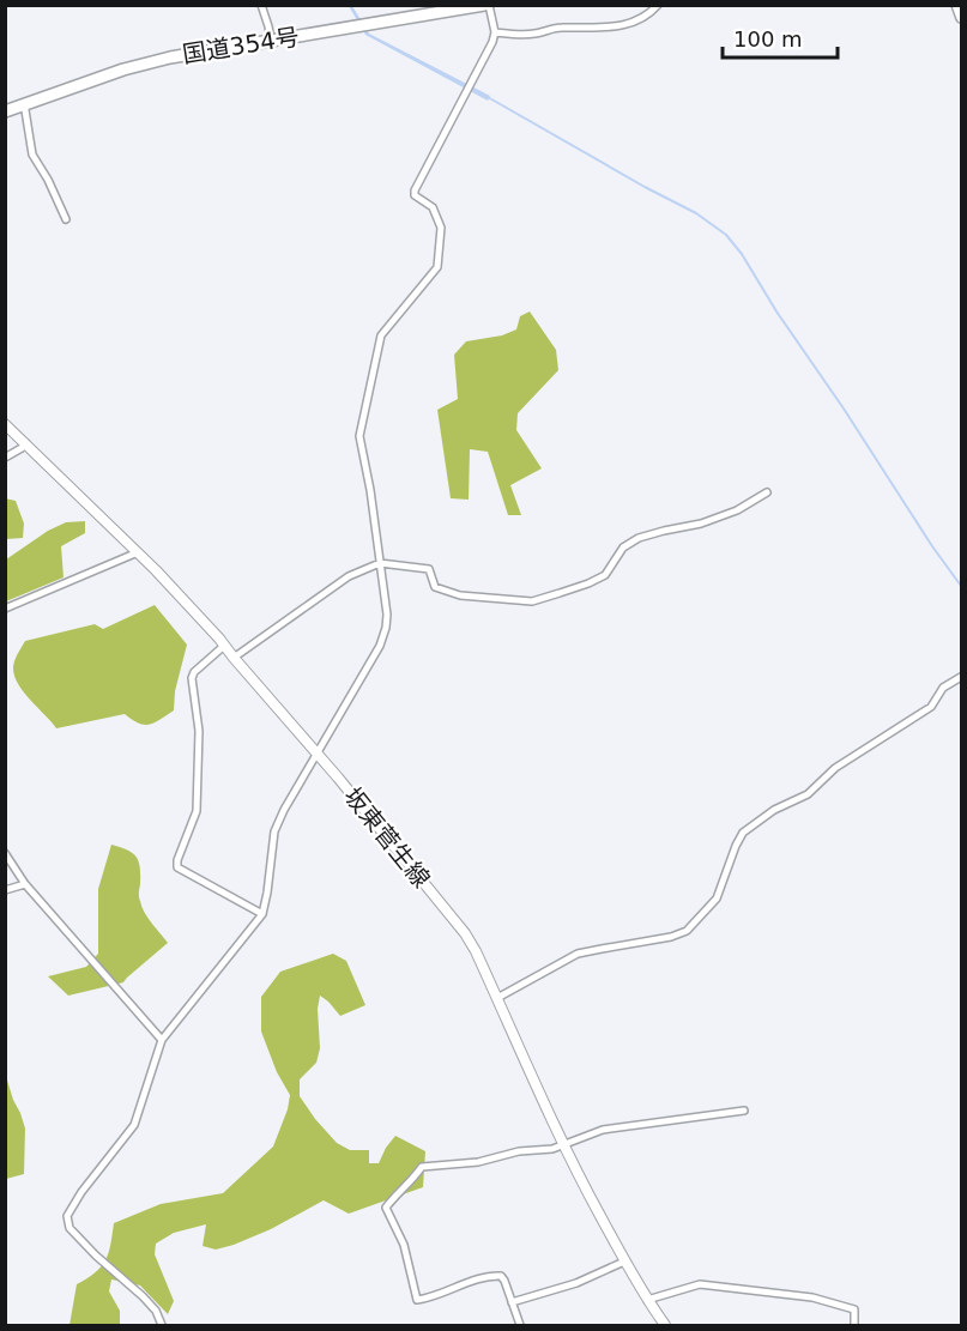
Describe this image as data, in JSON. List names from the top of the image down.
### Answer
{
  "streets": {
    "highway": ["国道354号"],
    "main road": ["坂東菅生線"]
  },
  "scale_bar": "100 m"
}
